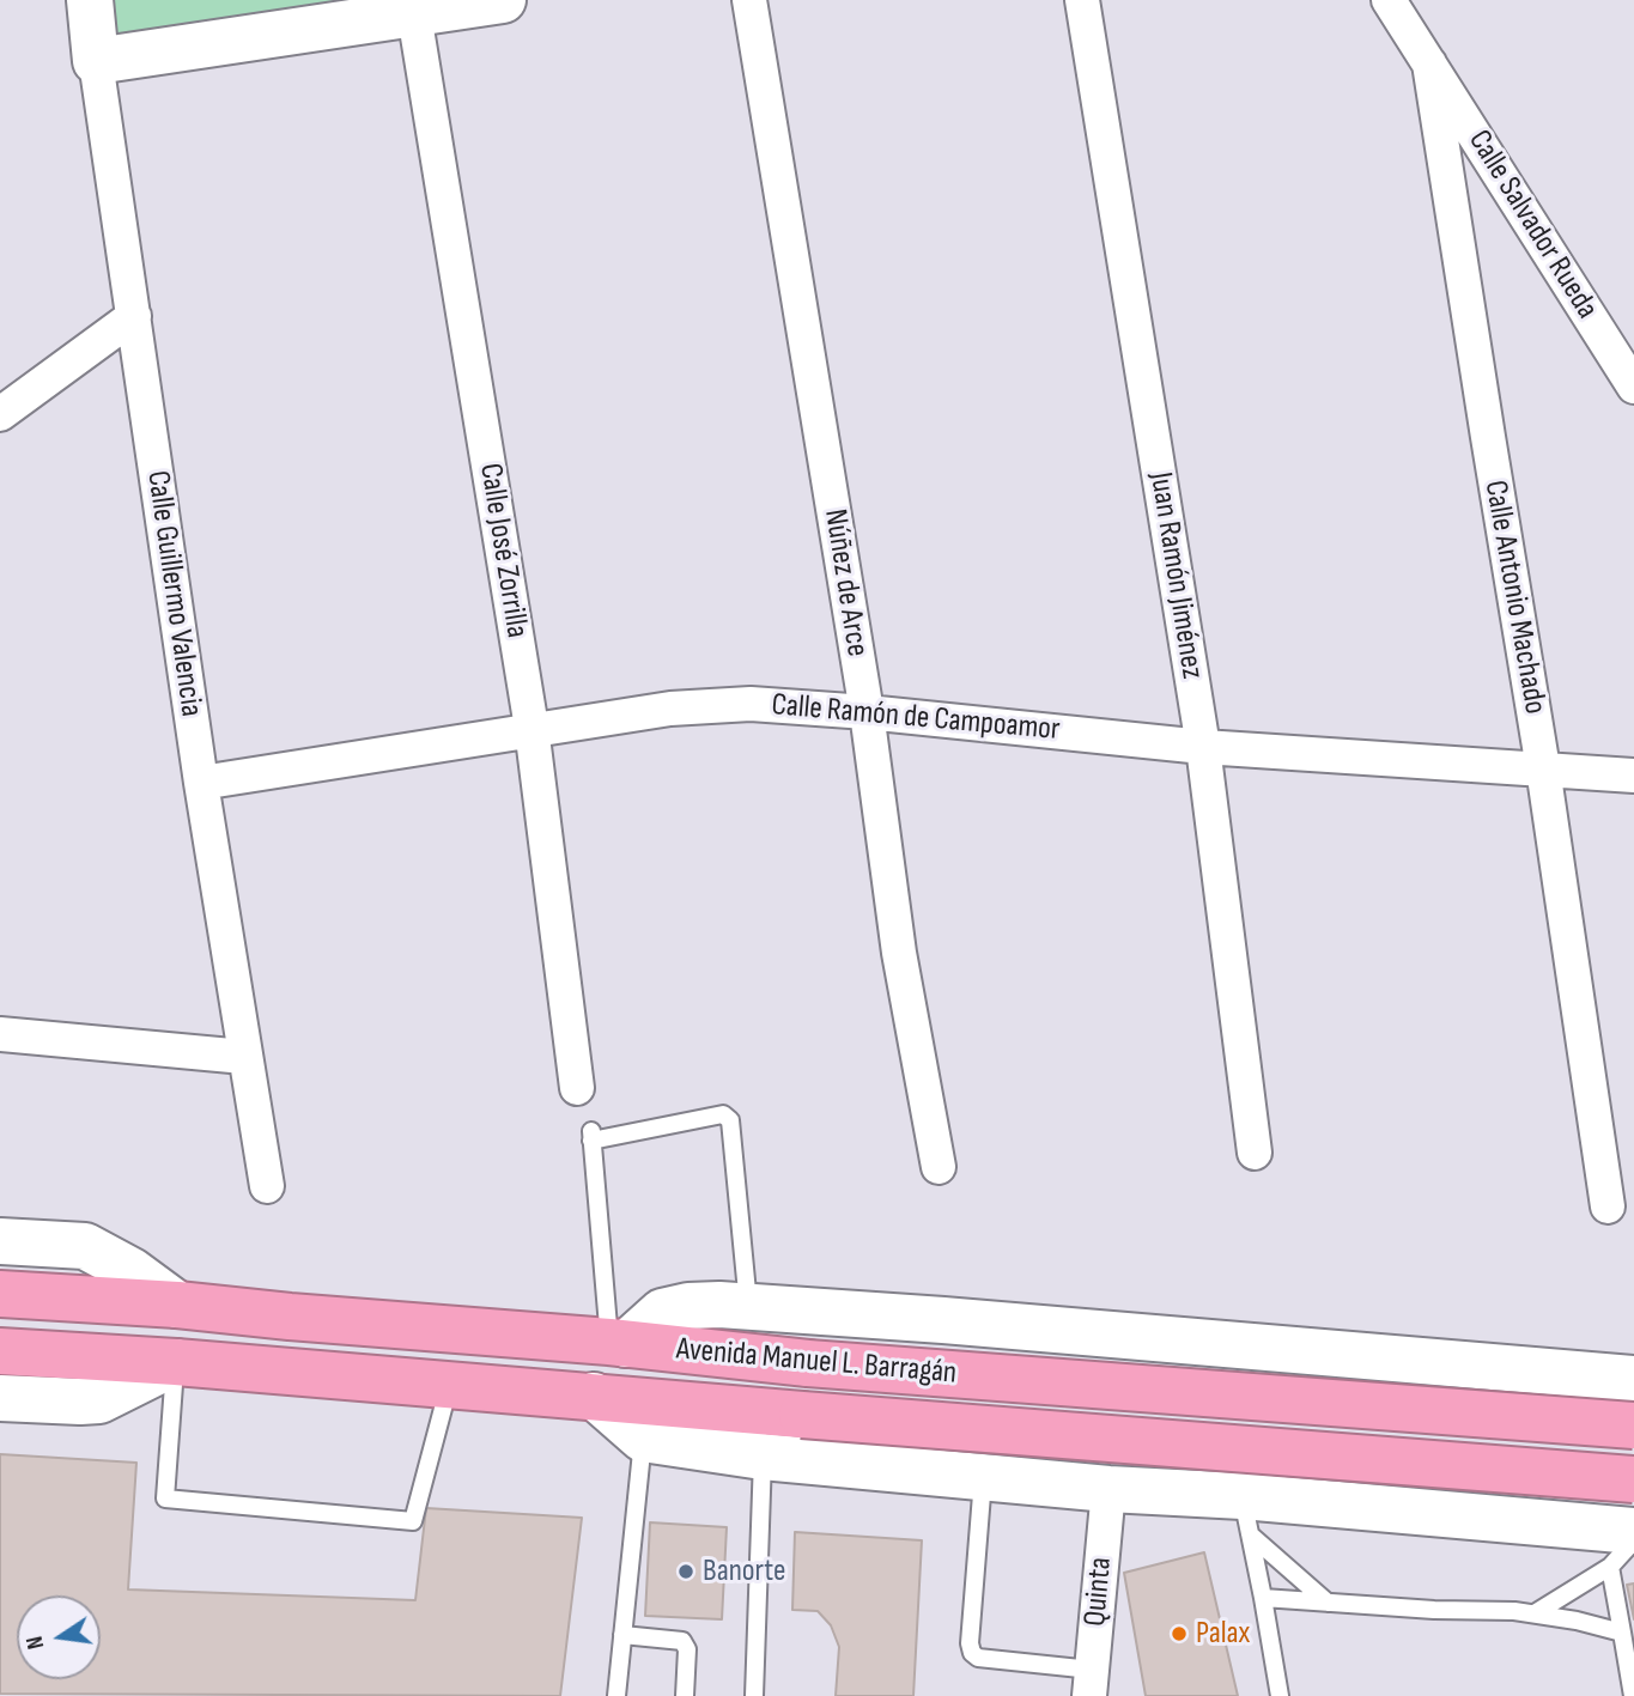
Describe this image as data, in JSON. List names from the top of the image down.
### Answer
{
  "streets": {
    "highway": ["Avenida Manuel L. Barragán"],
    "street": [
      "Calle Salvador Rueda",
      "Calle José Zorrilla",
      "Juan Ramón Jiménez",
      "Núñez de Arce",
      "Calle Guillermo Valencia",
      "Calle Antonio Machado",
      "Calle Ramón de Campoamor",
      "Quinta"
    ]
  },
  "crossings": [
    ["Calle Salvador Rueda", "Calle Antonio Machado"],
    ["Calle José Zorrilla", "Calle Ramón de Campoamor"],
    ["Juan Ramón Jiménez", "Calle Ramón de Campoamor"],
    ["Núñez de Arce", "Calle Ramón de Campoamor"],
    ["Calle Guillermo Valencia", "Calle Ramón de Campoamor"],
    ["Calle Antonio Machado", "Calle Ramón de Campoamor"]
  ],
  "places": ["Banorte", "Palax"],
  "north": "left"
}
